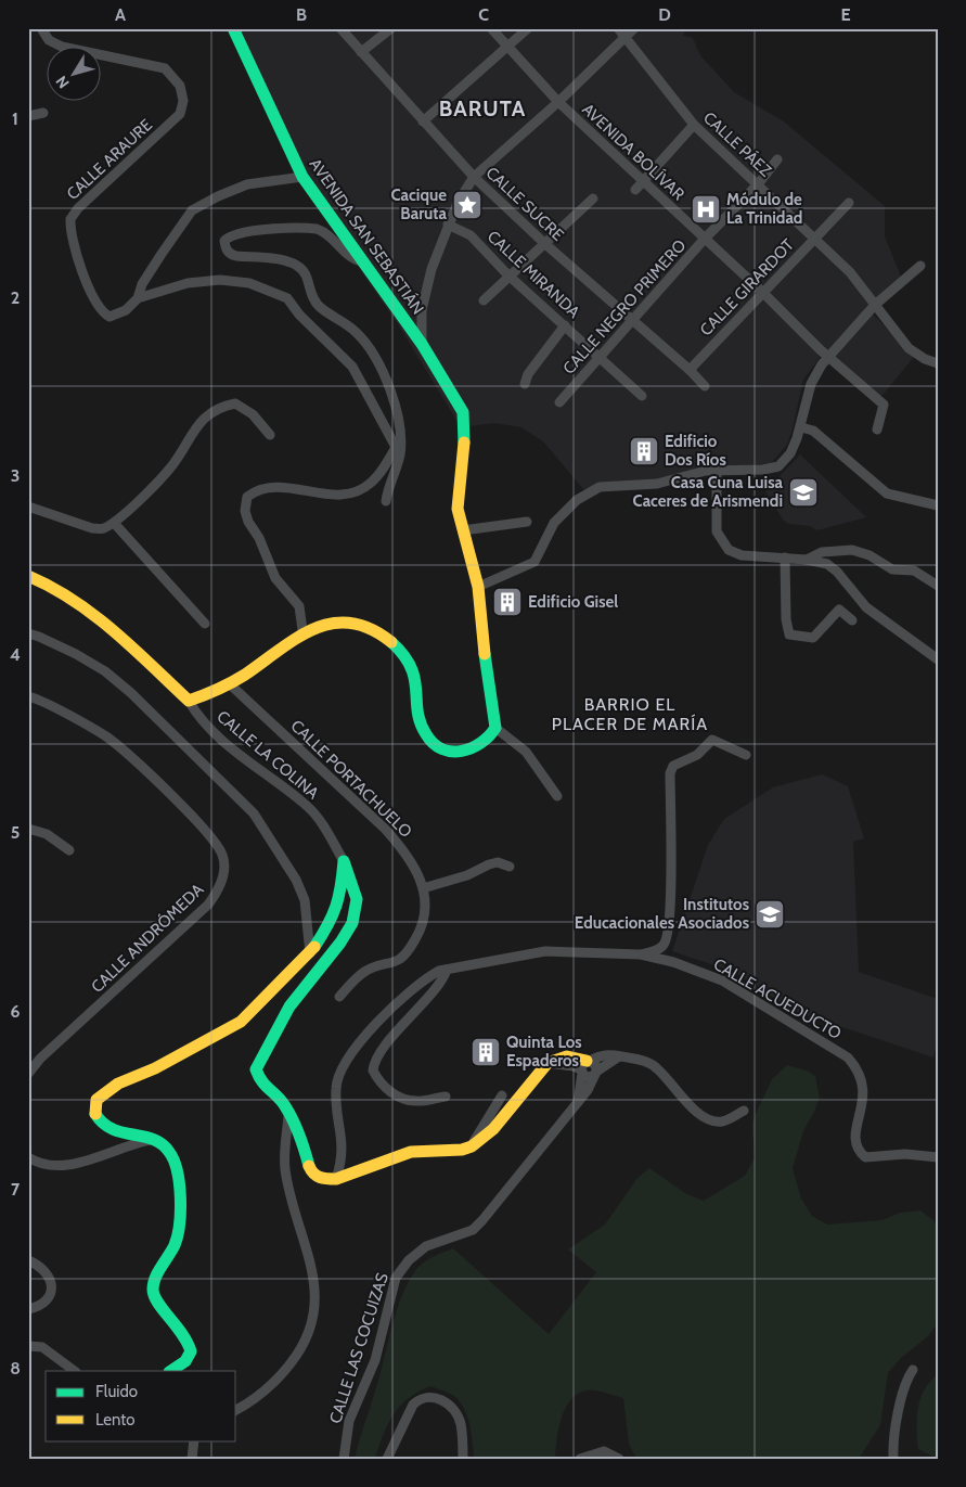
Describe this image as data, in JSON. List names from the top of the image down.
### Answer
{
  "streets": {
    "street": [
      "CALLE PÁEZ",
      "AVENIDA BOLÍVAR",
      "CALLE ARAURE",
      "CALLE SUCRE",
      "AVENIDA SAN SEBASTIÁN",
      "CALLE MIRANDA",
      "CALLE GIRARDOT",
      "CALLE NEGRO PRIMERO",
      "CALLE LA COLINA",
      "CALLE PORTACHUELO",
      "CALLE ANDRÓMEDA",
      "CALLE ACUEDUCTO",
      "CALLE LAS COCUIZAS"
    ]
  },
  "crossings": [
    ["CALLE PÁEZ", "CALLE GIRARDOT"],
    ["CALLE PÁEZ", "CALLE NEGRO PRIMERO"],
    ["AVENIDA BOLÍVAR", "CALLE GIRARDOT"],
    ["AVENIDA BOLÍVAR", "CALLE NEGRO PRIMERO"],
    ["CALLE ARAURE", "AVENIDA SAN SEBASTIÁN"],
    ["CALLE SUCRE", "CALLE GIRARDOT"],
    ["CALLE SUCRE", "CALLE NEGRO PRIMERO"],
    ["CALLE MIRANDA", "CALLE NEGRO PRIMERO"]
  ],
  "districts": ["BARUTA", "BARRIO EL PLACER DE MARÍA"],
  "places": {
    "place": ["Cacique Baruta"],
    "hospital": ["Módulo de La Trinidad"],
    "building": ["Edificio Dos Ríos", "Edificio Gisel", "Quinta Los Espaderos"],
    "school or university": ["Casa Cuna Luisa Caceres de Arismendi", "Institutos Educacionales Asociados"]
  },
  "legend": ["Fluido", "Lento"],
  "north": "bottom left",
  "grid": {
    "columns": [
      "A",
      "B",
      "C",
      "D",
      "E"
    ],
    "rows": [
      "1",
      "2",
      "3",
      "4",
      "5",
      "6",
      "7",
      "8"
    ]
  }
}
